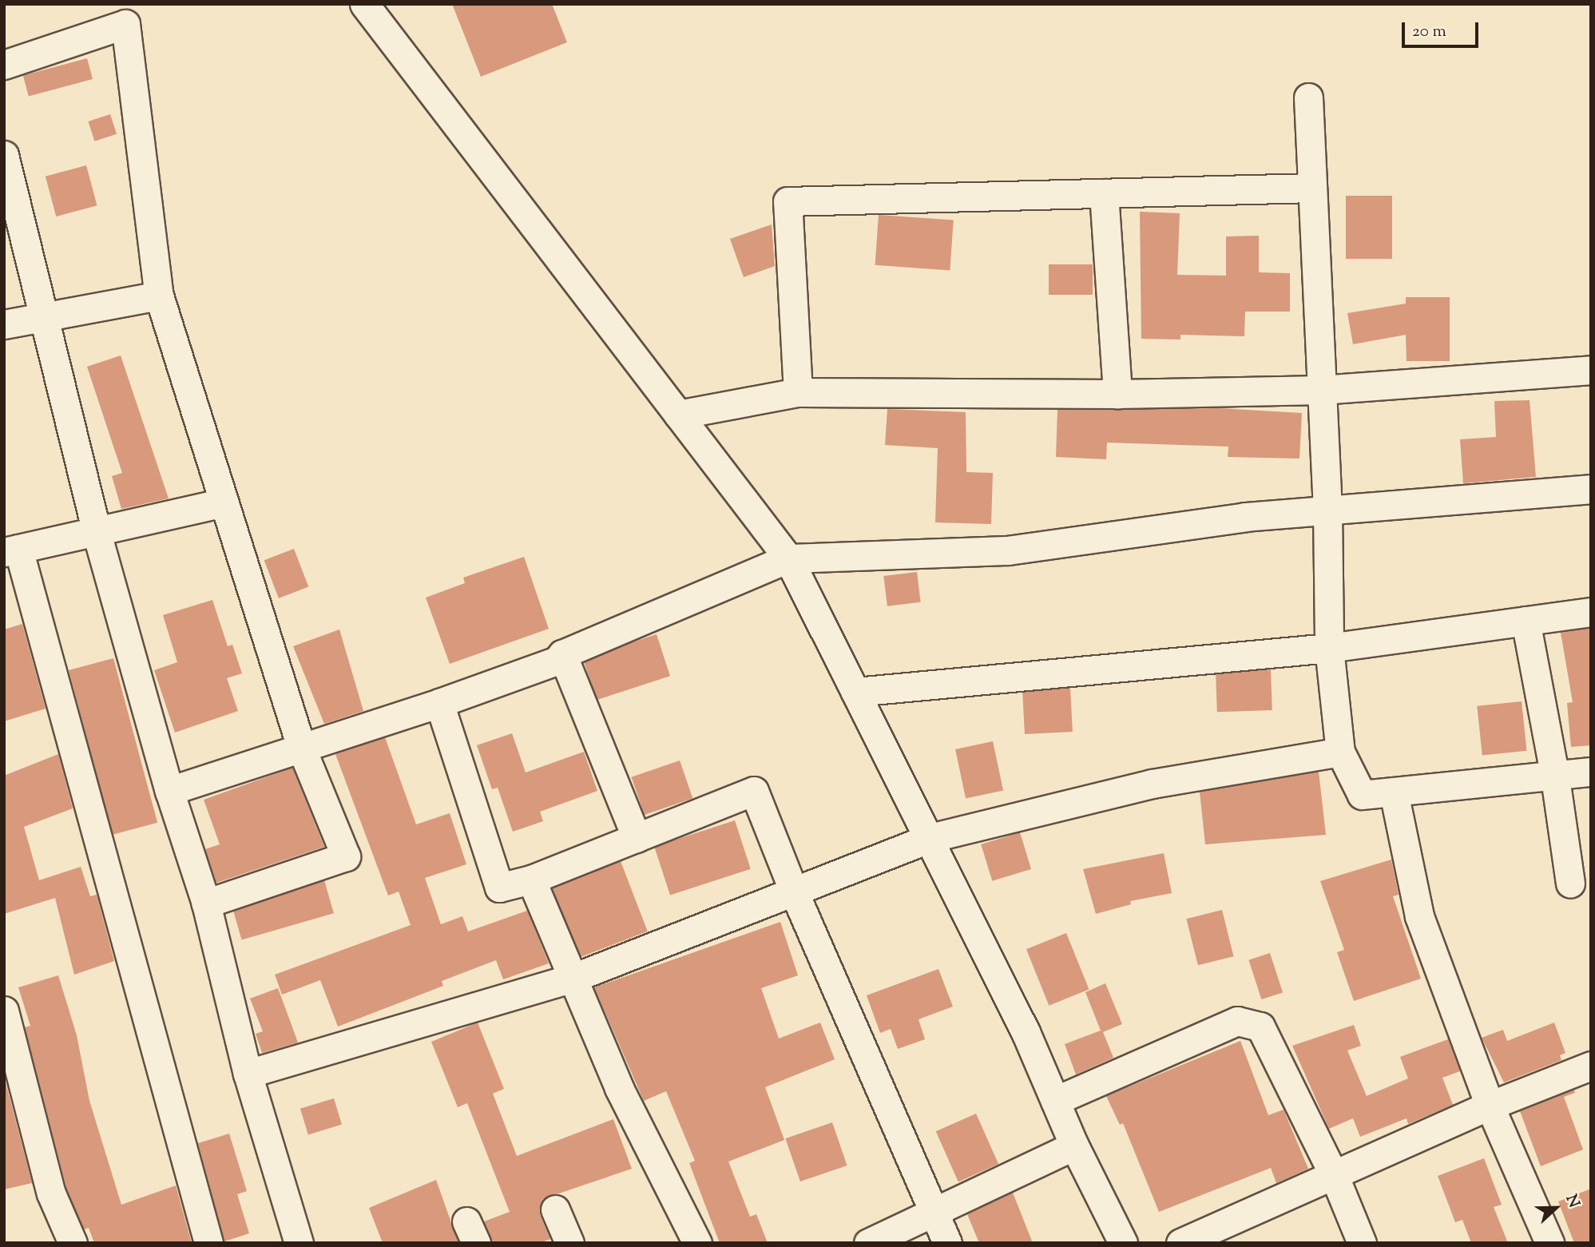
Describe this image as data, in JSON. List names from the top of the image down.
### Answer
{
  "scale_bar": "20 m",
  "north": "right"
}
